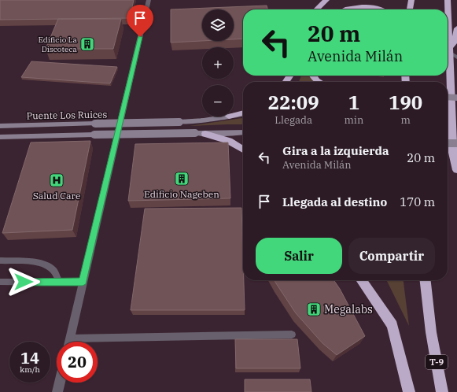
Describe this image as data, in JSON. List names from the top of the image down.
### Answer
{
  "streets": {
    "highway": ["T-9"],
    "main road": ["Puente Los Ruices"]
  },
  "places": {
    "building": ["Edificio La Discoteca", "Edificio Nageben", "Megalabs"],
    "hospital": ["Salud Care"]
  },
  "page": {
    "map_buttons": ["+", "−"],
    "turn": ["20 m", "Avenida Milán"],
    "eta": [
      "22:09",
      "Llegada",
      "1",
      "min",
      "190",
      "m"
    ],
    "list": [
      {
        "name": "Gira a la izquierda",
        "note": "Avenida Milán",
        "value": "20 m"
      },
      {
        "name": "Llegada al destino",
        "value": "170 m"
      }
    ],
    "buttons": ["Salir", "Compartir"],
    "speed": "14 km/h",
    "limit": "20"
  }
}
